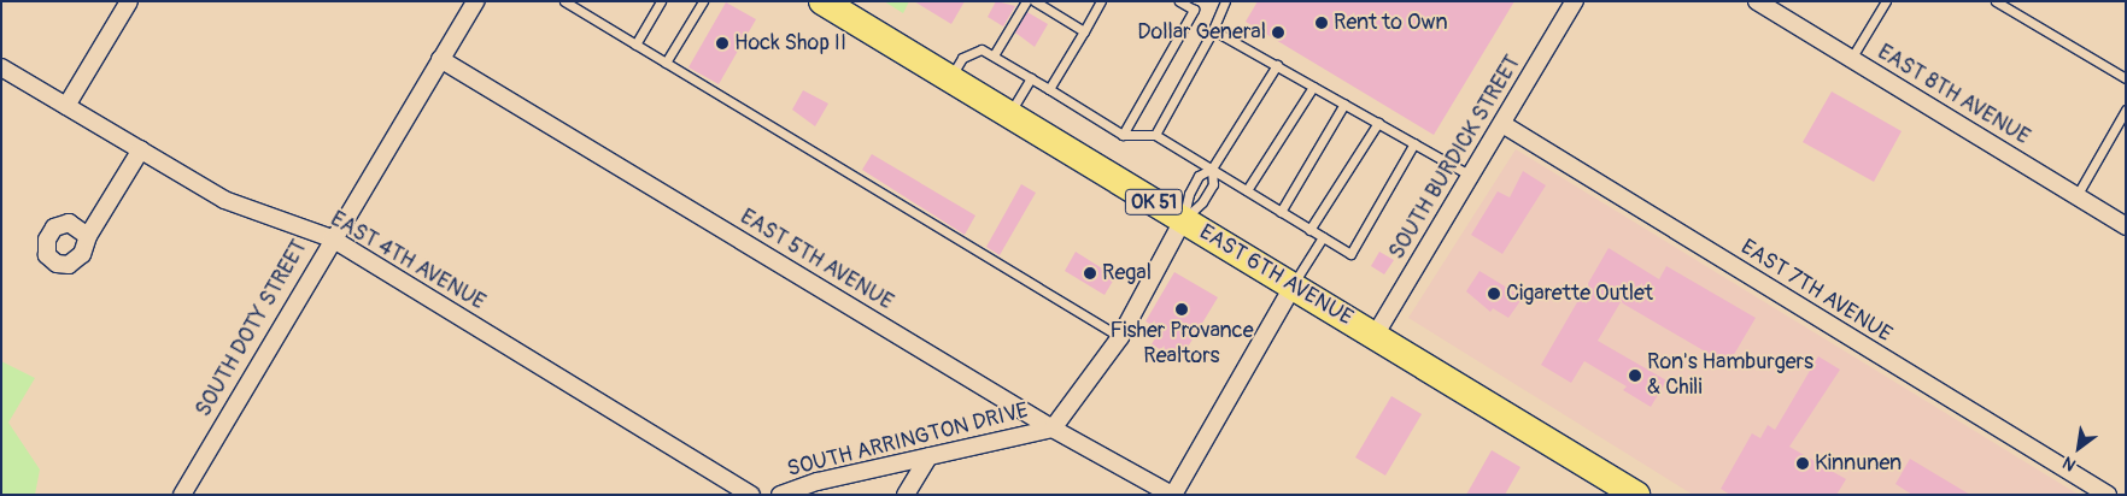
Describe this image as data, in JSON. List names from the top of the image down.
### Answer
{
  "streets": {
    "main road": ["OK 51", "EAST 6TH AVENUE"],
    "street": [
      "EAST 8TH AVENUE",
      "SOUTH BURDICK STREET",
      "EAST 5TH AVENUE",
      "EAST 4TH AVENUE",
      "EAST 7TH AVENUE",
      "SOUTH DOTY STREET",
      "SOUTH ARRINGTON DRIVE"
    ]
  },
  "crossings": [
    ["SOUTH BURDICK STREET", "EAST 6TH AVENUE"],
    ["SOUTH BURDICK STREET", "EAST 7TH AVENUE"],
    ["EAST 5TH AVENUE", "SOUTH DOTY STREET"],
    ["EAST 5TH AVENUE", "SOUTH ARRINGTON DRIVE"],
    ["EAST 4TH AVENUE", "SOUTH DOTY STREET"],
    ["EAST 6TH AVENUE", "SOUTH ARRINGTON DRIVE"]
  ],
  "places": [
    "Rent to Own",
    "Dollar General",
    "Hock Shop II",
    "Regal",
    "Cigarette Outlet",
    "Fisher Provance Realtors",
    "Ron's Hamburgers & Chili",
    "Kinnunen"
  ],
  "north": "bottom left"
}
